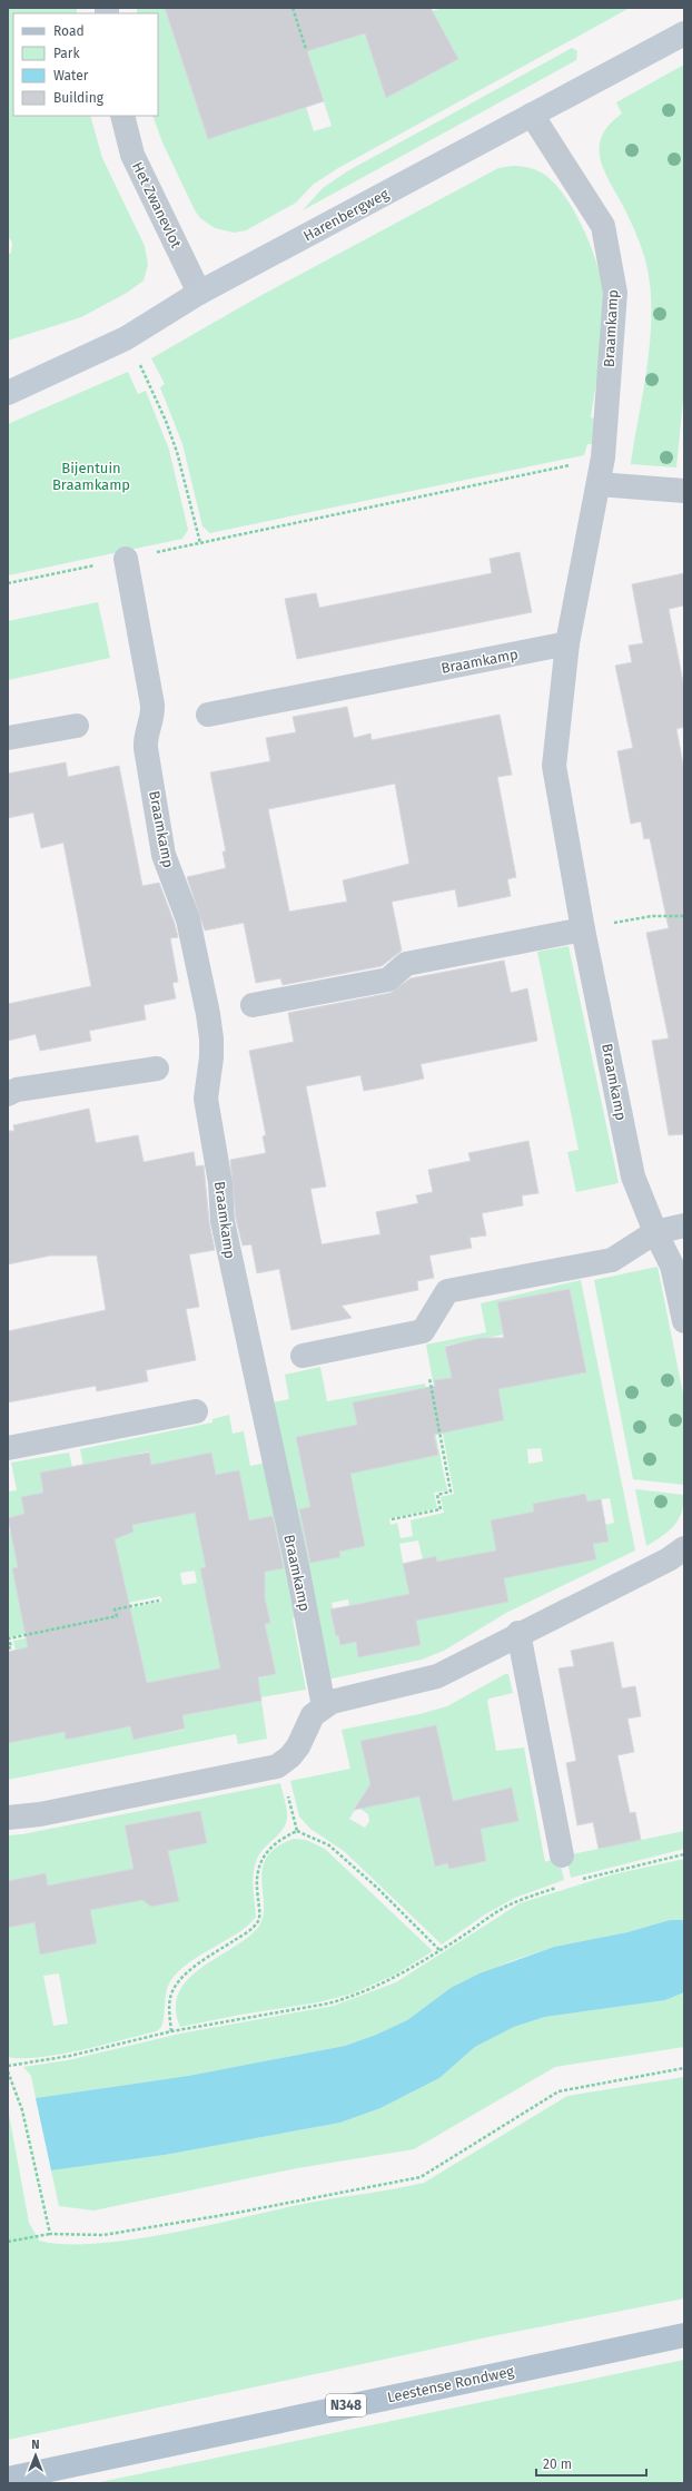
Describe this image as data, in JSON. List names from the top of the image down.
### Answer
{
  "streets": {
    "main road": ["Leestense Rondweg", "N348"],
    "street": ["Het Zwanevlot", "Harenbergweg", "Braamkamp"]
  },
  "crossings": [
    ["Het Zwanevlot", "Harenbergweg"],
    ["Harenbergweg", "Braamkamp"]
  ],
  "parks": ["Bijentuin Braamkamp"],
  "legend": [
    "Road",
    "Park",
    "Water",
    "Building"
  ],
  "scale_bar": "20 m",
  "north": "top"
}
